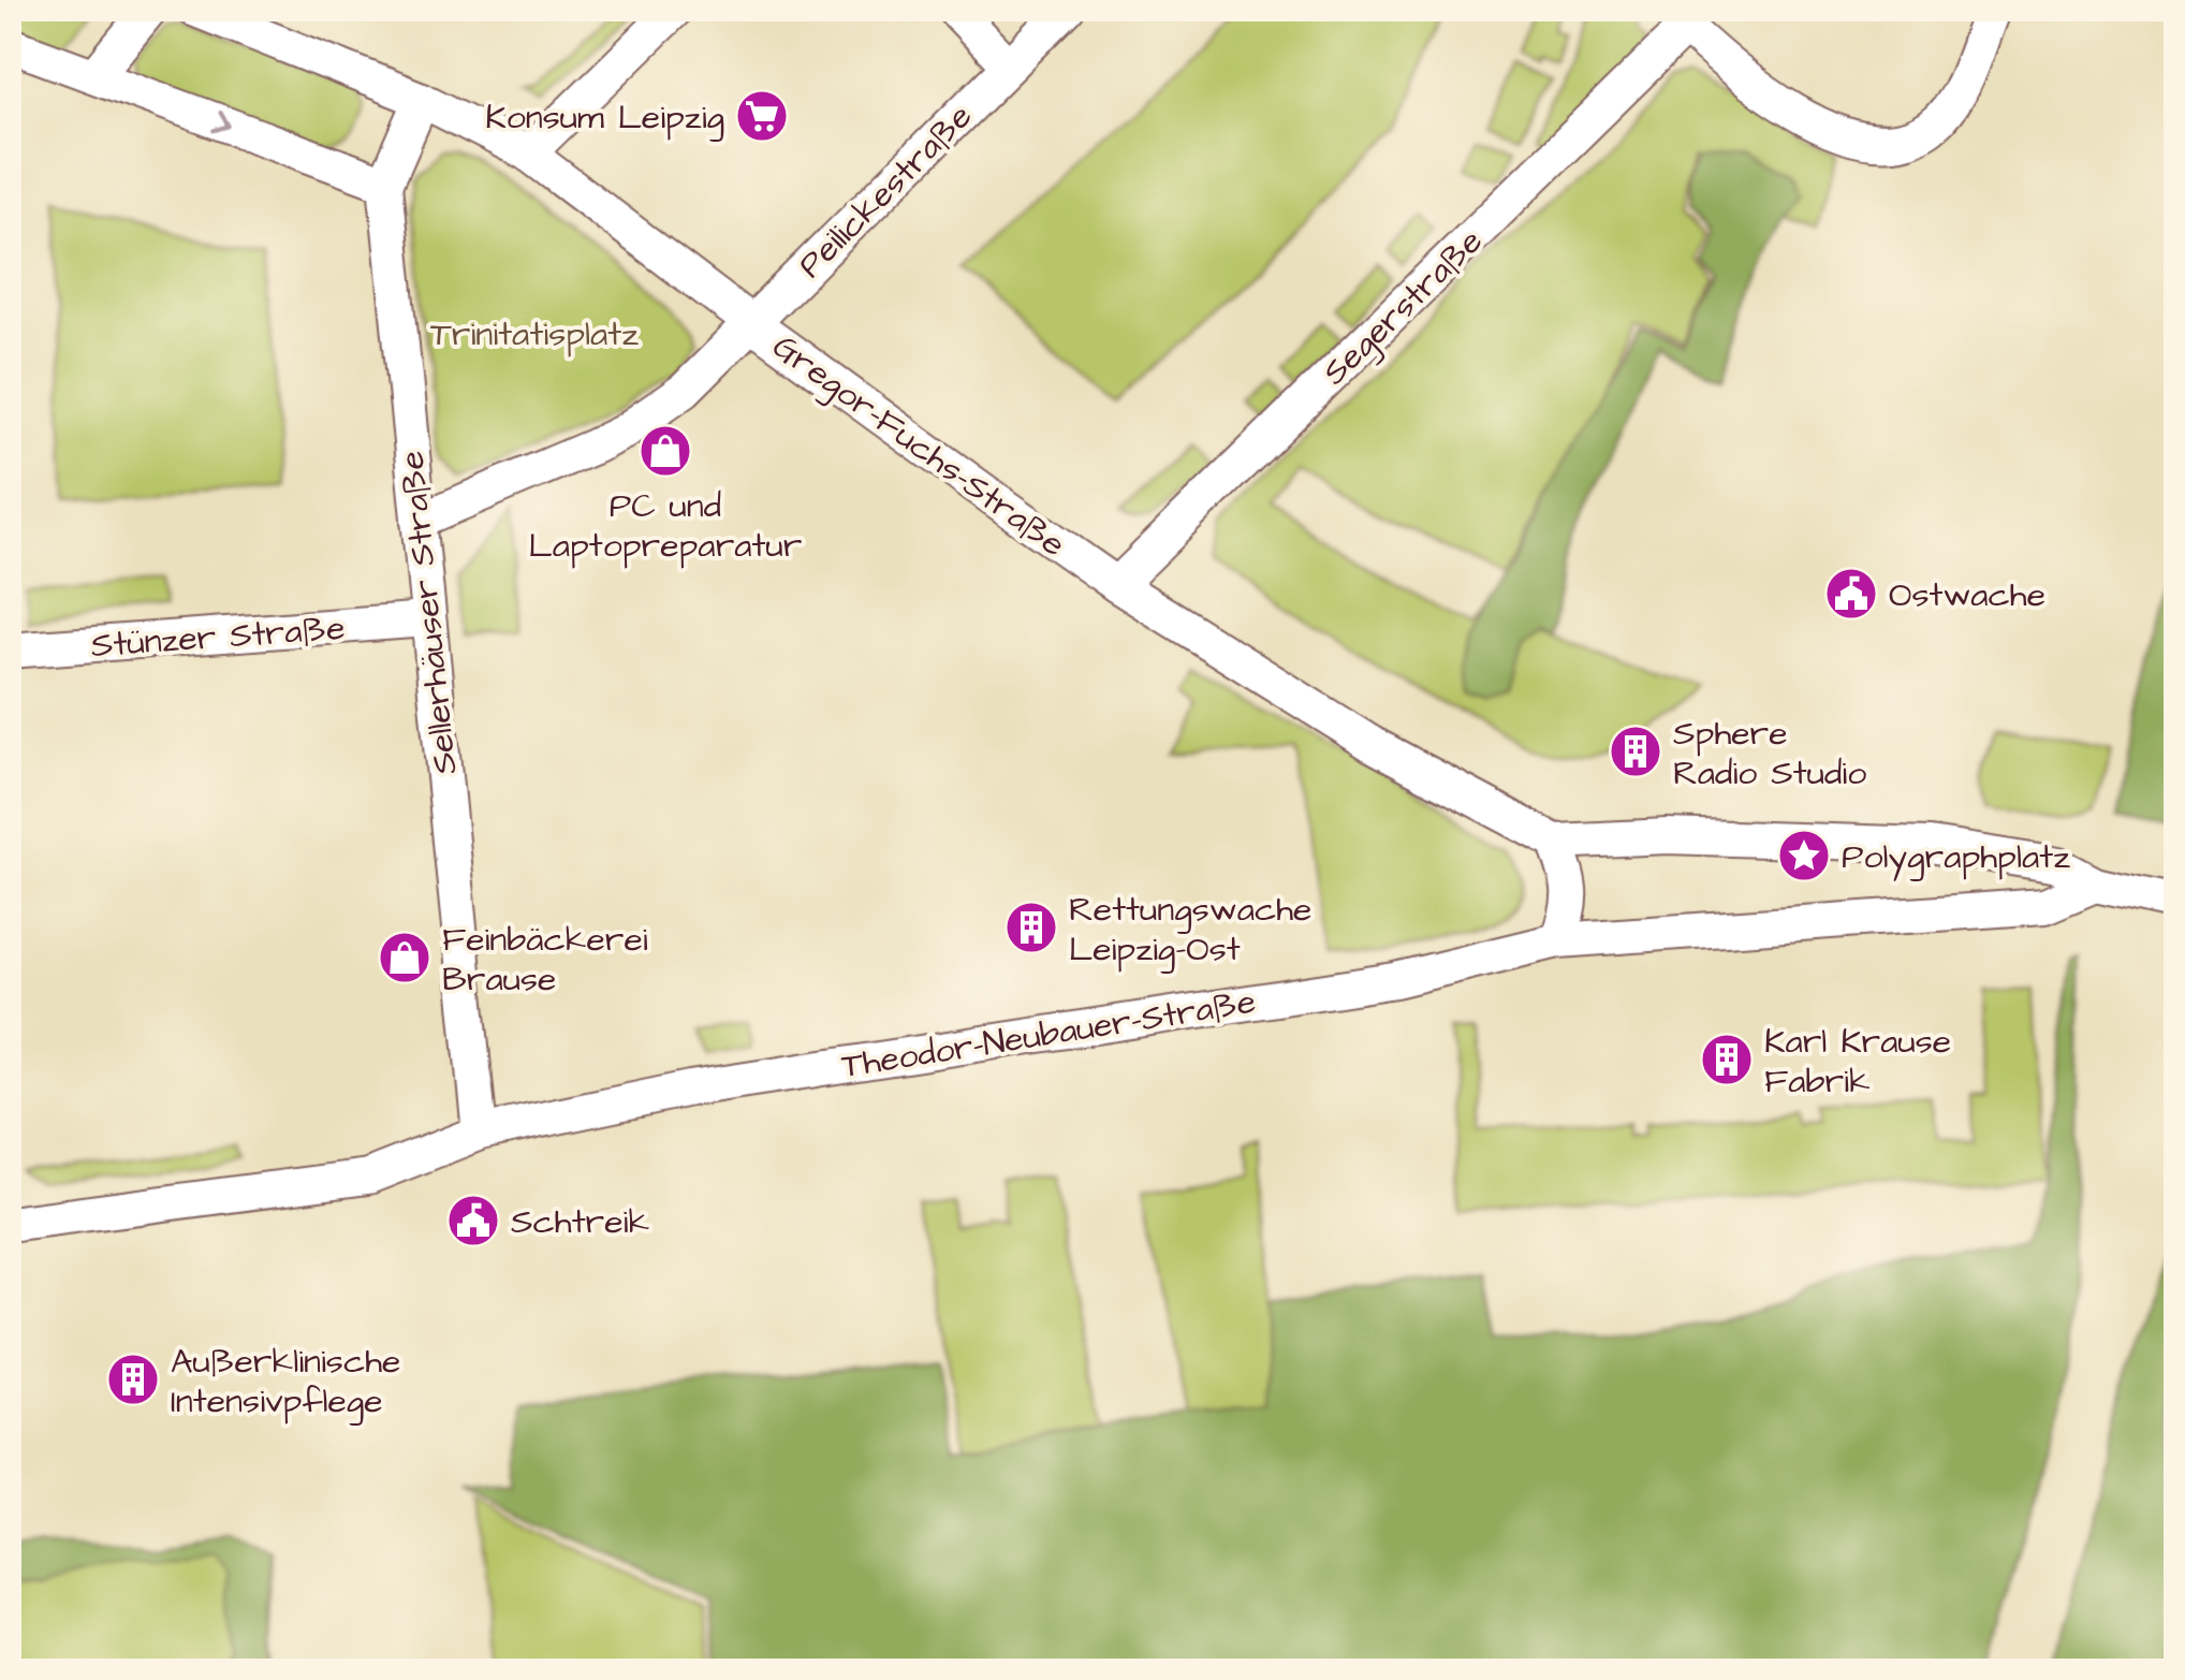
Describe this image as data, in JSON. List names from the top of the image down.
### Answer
{
  "streets": {
    "street": [
      "Peilickestraße",
      "Segerstraße",
      "Gregor-Fuchs-Straße",
      "Sellerhäuser Straße",
      "Stünzer Straße",
      "Theodor-Neubauer-Straße"
    ]
  },
  "crossings": [
    ["Peilickestraße", "Gregor-Fuchs-Straße"],
    ["Peilickestraße", "Sellerhäuser Straße"],
    ["Segerstraße", "Gregor-Fuchs-Straße"],
    ["Gregor-Fuchs-Straße", "Sellerhäuser Straße"],
    ["Sellerhäuser Straße", "Stünzer Straße"],
    ["Sellerhäuser Straße", "Theodor-Neubauer-Straße"]
  ],
  "parks": ["Trinitatisplatz"],
  "places": {
    "supermarket": ["Konsum Leipzig"],
    "shop": ["PC und Laptopreparatur", "Feinbäckerei Brause"],
    "public building": ["Ostwache", "Schtreik"],
    "building": [
      "Sphere Radio Studio",
      "Rettungswache Leipzig-Ost",
      "Karl Krause Fabrik",
      "Außerklinische Intensivpflege"
    ],
    "place": ["Polygraphplatz"]
  }
}
